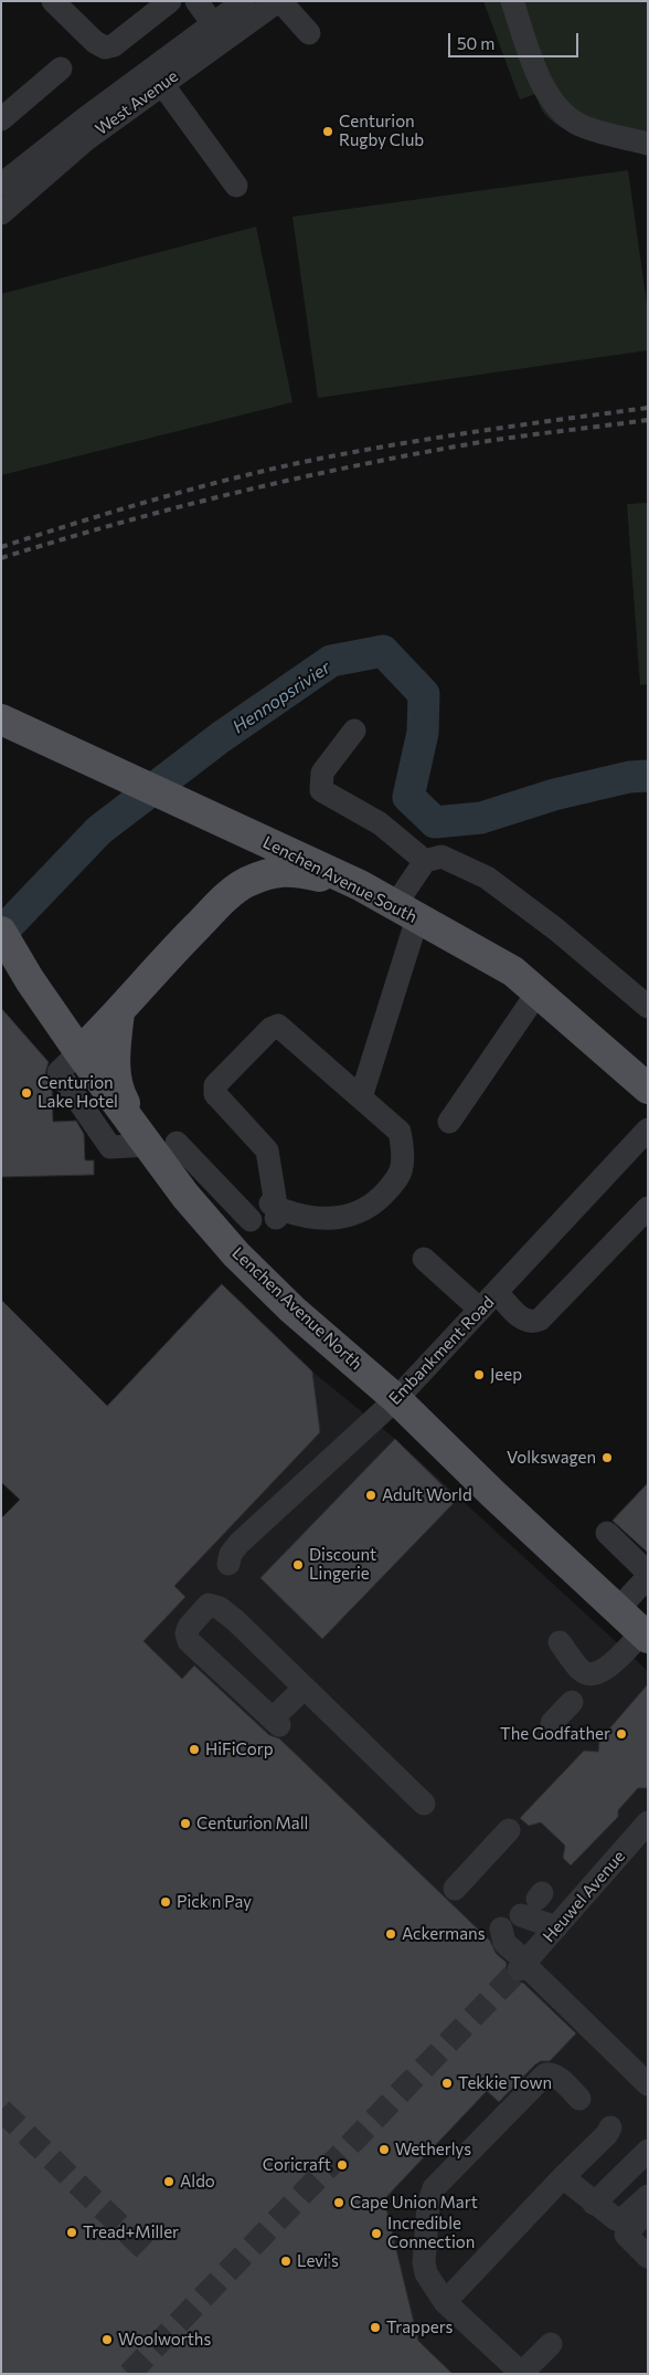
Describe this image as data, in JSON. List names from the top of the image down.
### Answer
{
  "streets": {
    "main road": ["Lenchen Avenue South", "Lenchen Avenue North"],
    "street": ["West Avenue", "Embankment Road", "Heuwel Avenue"]
  },
  "crossings": [
    ["Lenchen Avenue North", "Embankment Road"]
  ],
  "water": ["Hennopsrivier"],
  "places": [
    "Centurion Rugby Club",
    "Centurion Lake Hotel",
    "Jeep",
    "Volkswagen",
    "Adult World",
    "Discount Lingerie",
    "The Godfather",
    "HiFiCorp",
    "Centurion Mall",
    "Pick n Pay",
    "Ackermans",
    "Tekkie Town",
    "Wetherlys",
    "Coricraft",
    "Aldo",
    "Cape Union Mart",
    "Tread+Miller",
    "Incredible Connection",
    "Levi's",
    "Trappers",
    "Woolworths"
  ],
  "scale_bar": "50 m"
}
